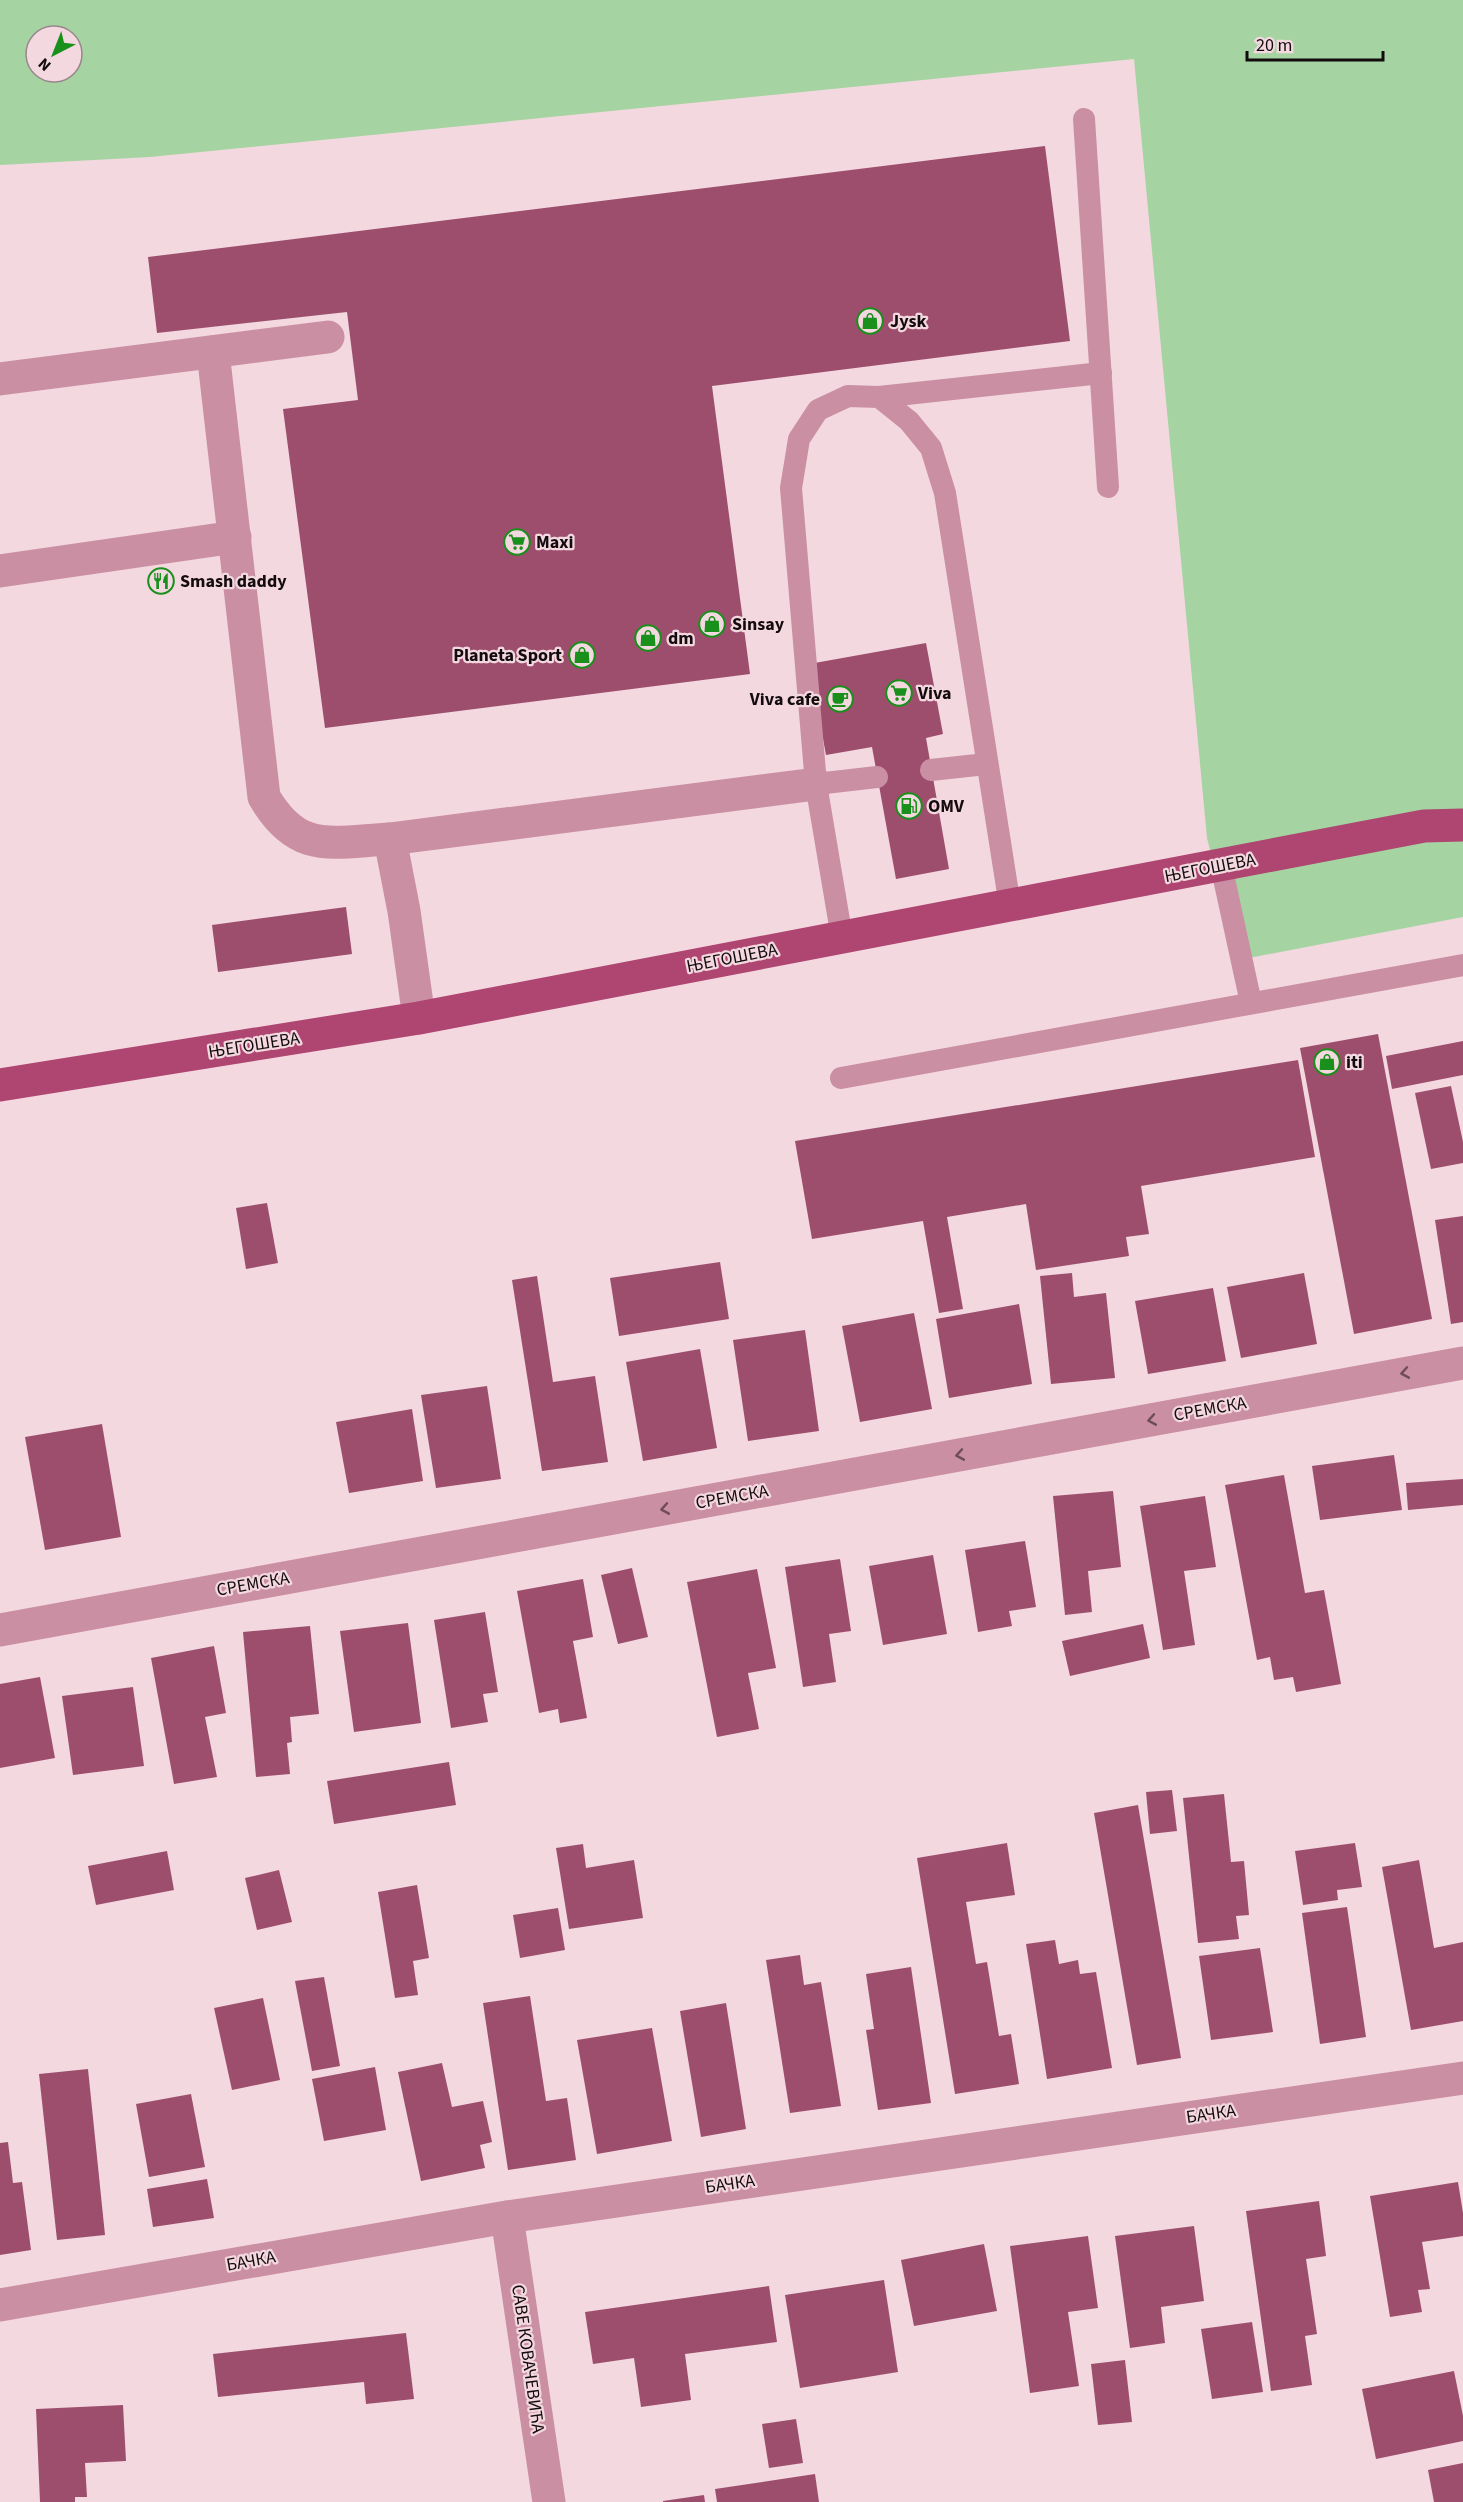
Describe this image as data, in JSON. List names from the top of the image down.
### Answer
{
  "streets": {
    "main road": ["ЊЕГОШЕВА"],
    "street": ["СРЕМСКА", "БАЧКА", "САВЕ КОВАЧЕВИЋА"]
  },
  "crossings": [
    ["БАЧКА", "САВЕ КОВАЧЕВИЋА"]
  ],
  "one_way": ["СРЕМСКА"],
  "places": {
    "shop": [
      "Jysk",
      "Sinsay",
      "dm",
      "Planeta Sport",
      "iti"
    ],
    "supermarket": ["Maxi", "Viva"],
    "restaurant": ["Smash daddy"],
    "cafe": ["Viva cafe"],
    "fuel station": ["OMV"]
  },
  "scale_bar": "20 m",
  "north": "bottom left"
}
